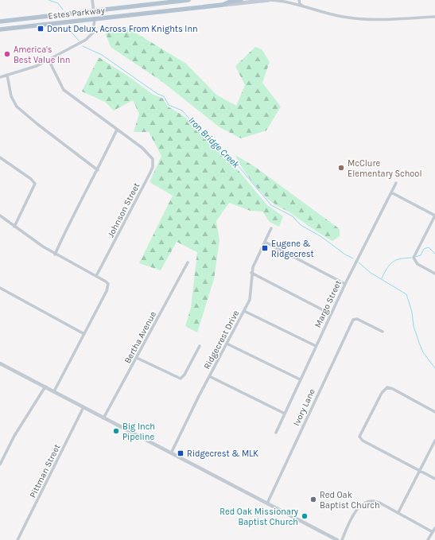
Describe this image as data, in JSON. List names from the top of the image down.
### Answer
{
  "streets": {
    "main road": ["Estes Parkway"],
    "street": [
      "Johnson Street",
      "Margo Street",
      "Bertha Avenue",
      "Ridgecrest Drive",
      "Ivory Lane",
      "Pittman Street"
    ]
  },
  "water": ["Iron Bridge Creek"],
  "places": {
    "transit": ["Donut Delux, Across From Knights Inn", "Eugene & Ridgecrest", "Ridgecrest & MLK"],
    "other": [
      "America's Best Value Inn",
      "McClure Elementary School",
      "Big Inch Pipeline",
      "Red Oak Baptist Church",
      "Red Oak Missionary Baptist Church"
    ]
  }
}
